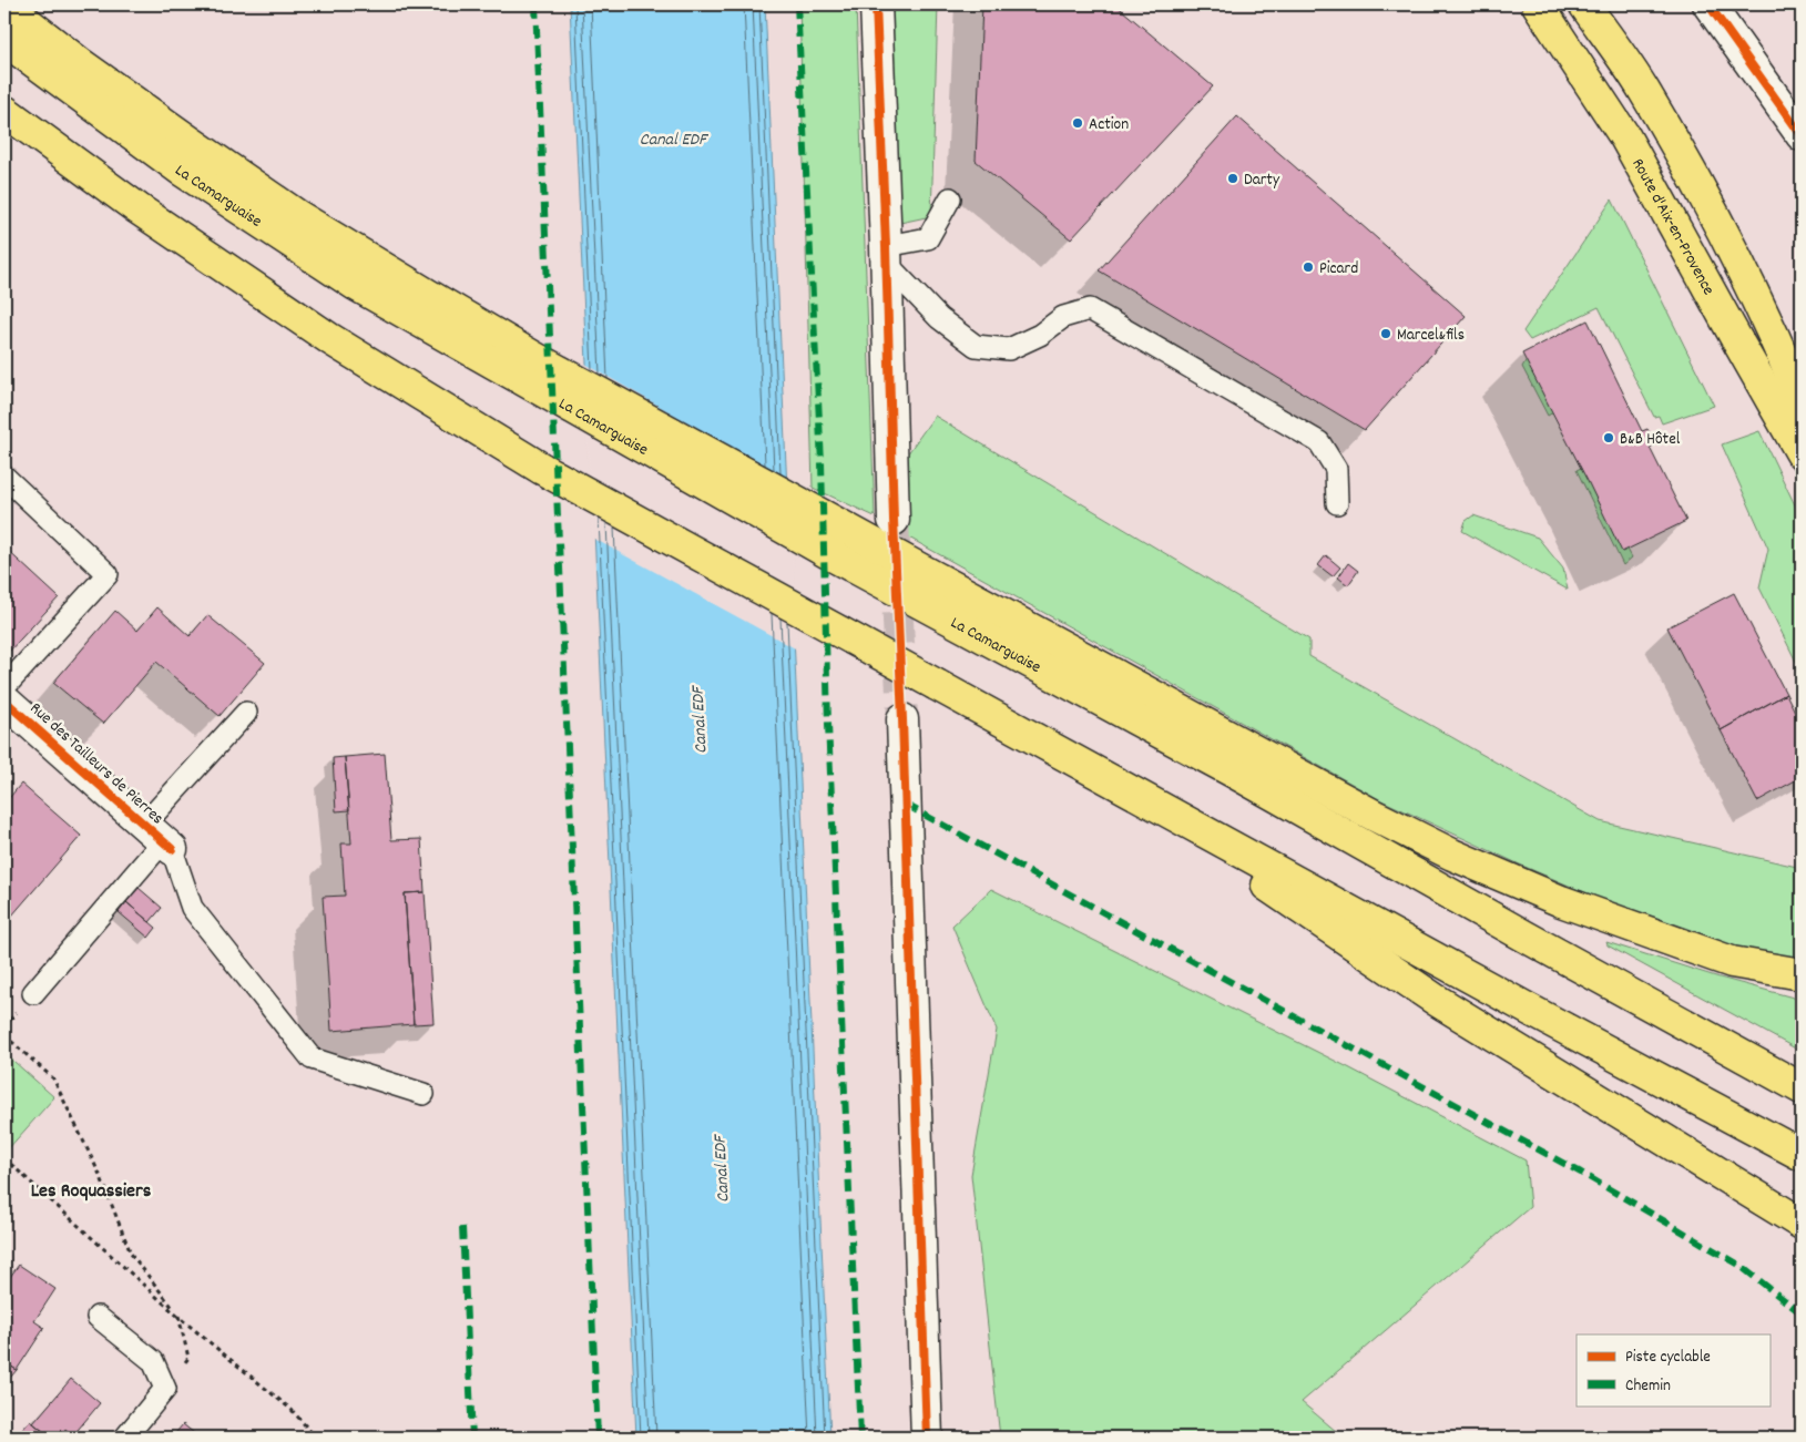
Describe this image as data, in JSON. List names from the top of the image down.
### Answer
{
  "streets": {
    "main road": ["La Camarguaise", "Route d'Aix-en-Provence"],
    "street": ["Rue des Tailleurs de Pierres"]
  },
  "districts": ["Les Roquassiers"],
  "water": ["Canal EDF"],
  "places": [
    "Action",
    "Darty",
    "Picard",
    "Marcel&fils",
    "B&B Hôtel"
  ],
  "legend": ["Piste cyclable", "Chemin"]
}
